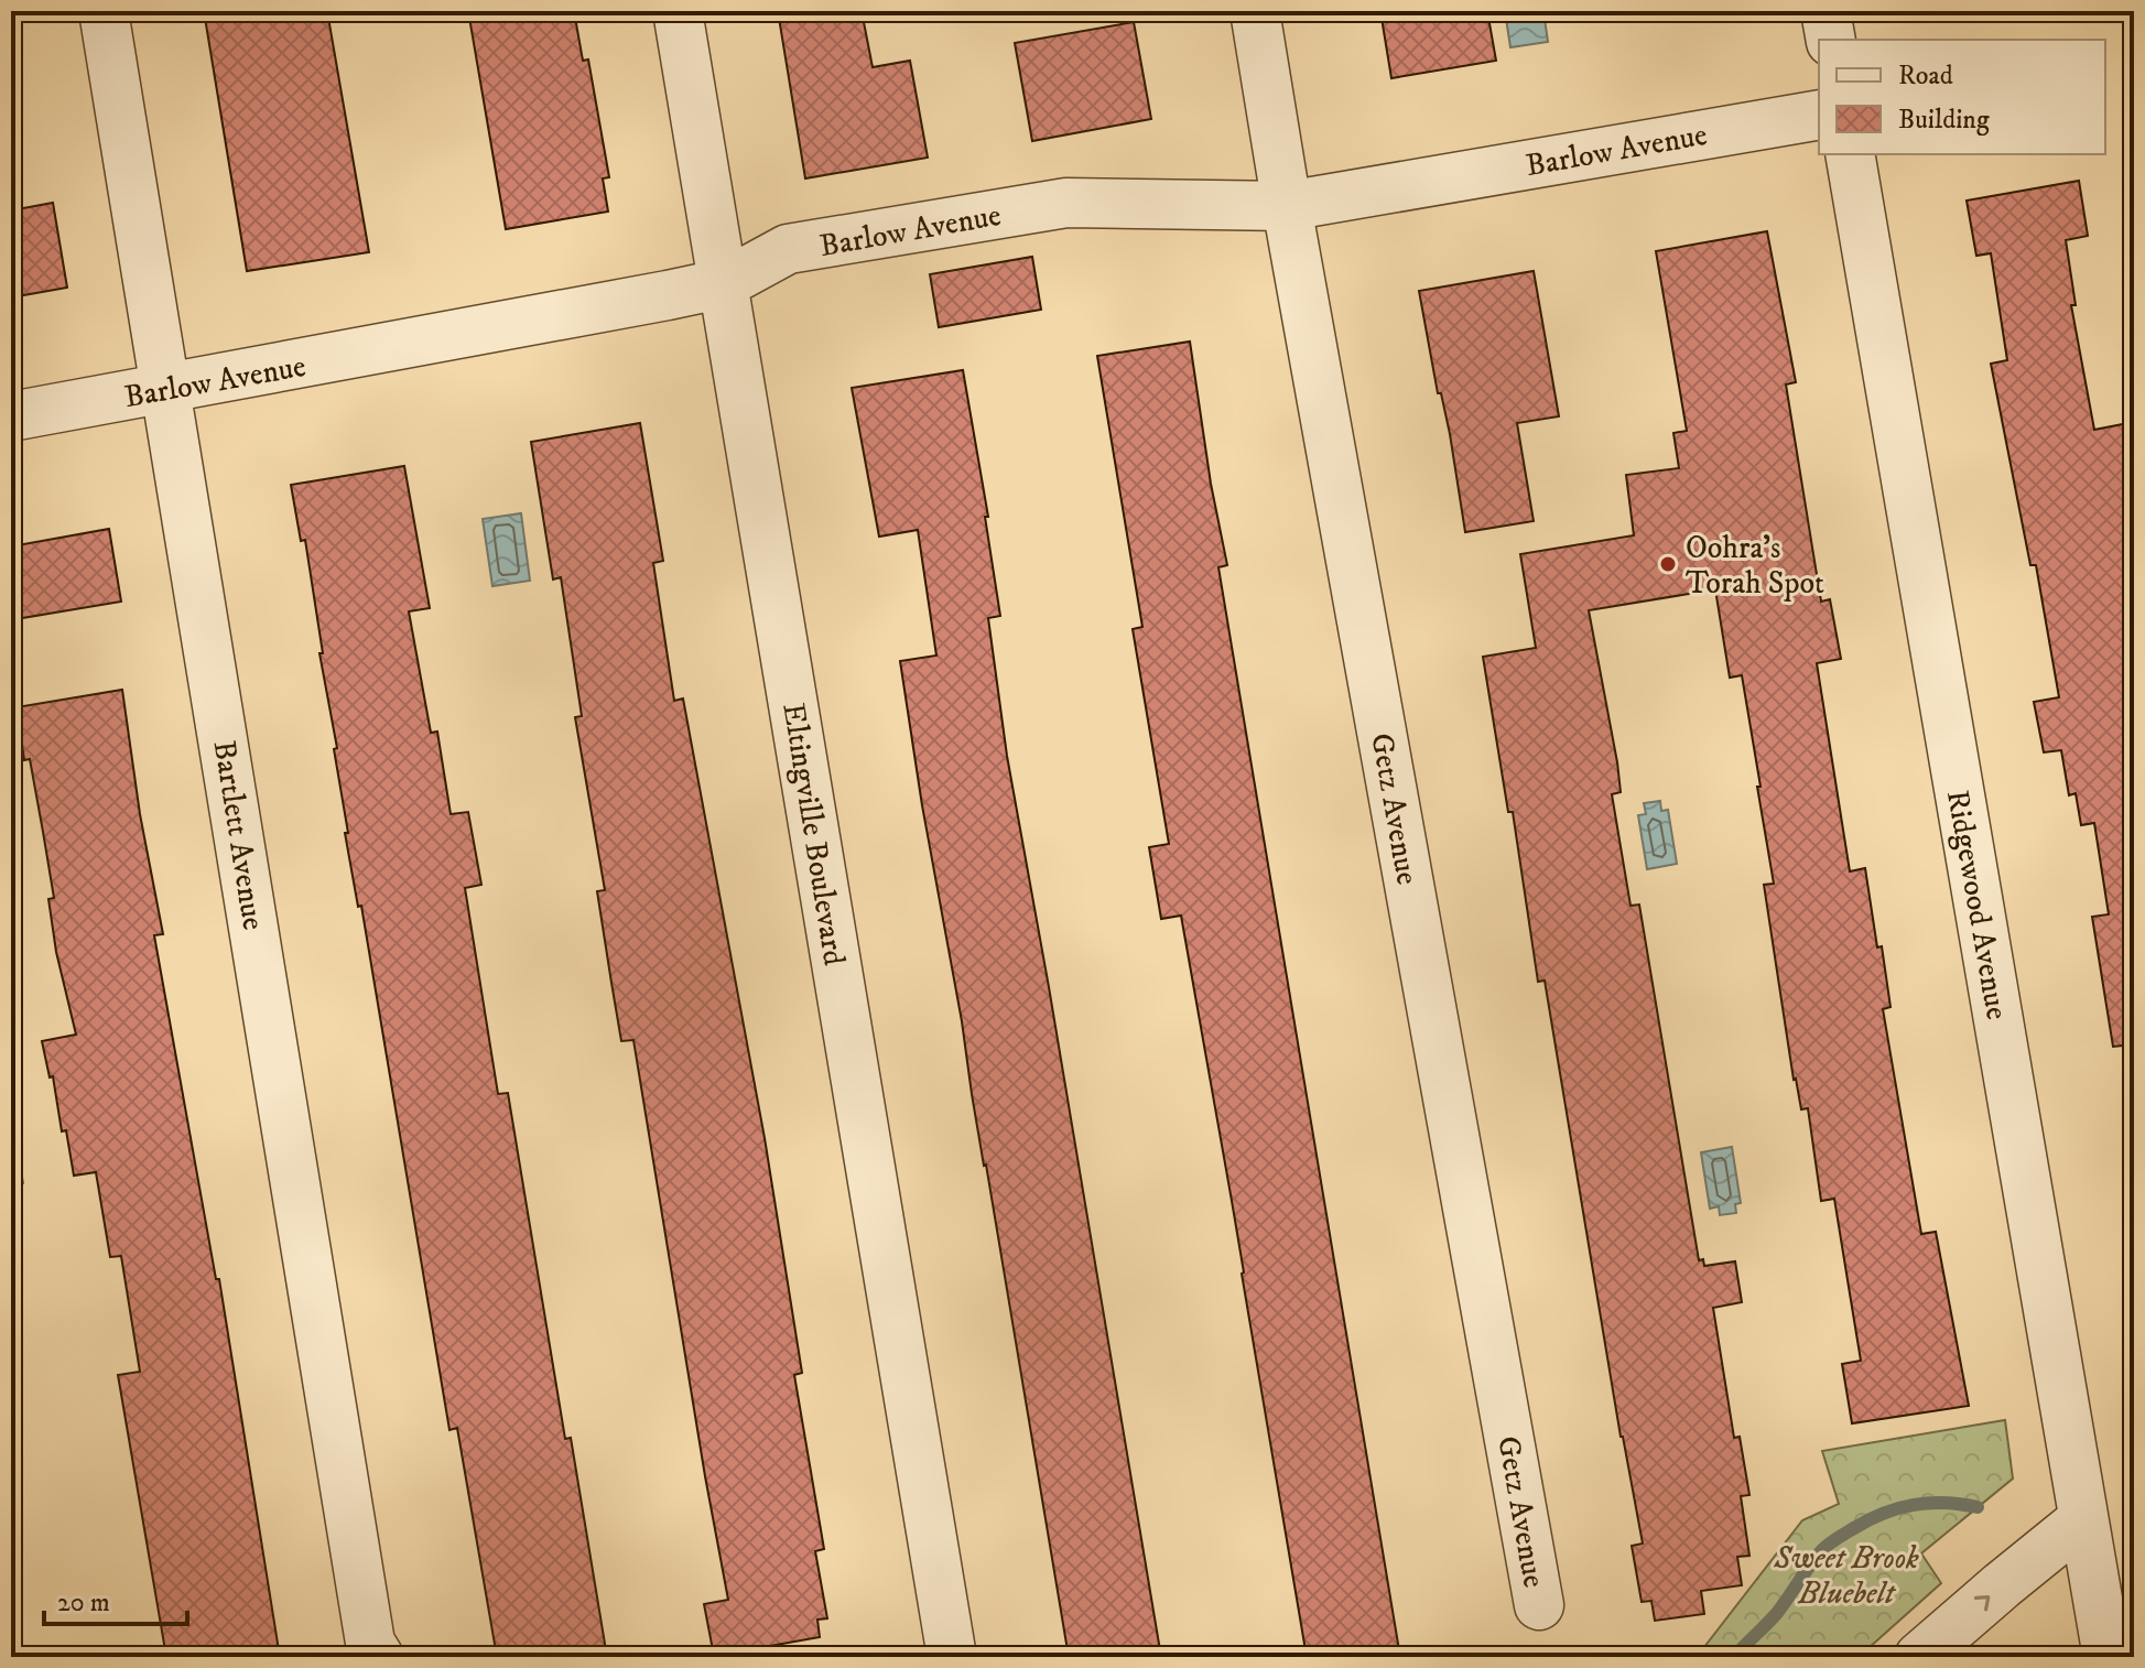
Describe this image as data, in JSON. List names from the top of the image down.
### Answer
{
  "streets": {
    "street": [
      "Barlow Avenue",
      "Getz Avenue",
      "Eltingville Boulevard",
      "Bartlett Avenue",
      "Ridgewood Avenue"
    ]
  },
  "crossings": [
    ["Barlow Avenue", "Getz Avenue"],
    ["Barlow Avenue", "Eltingville Boulevard"],
    ["Barlow Avenue", "Bartlett Avenue"]
  ],
  "parks": ["Sweet Brook Bluebelt"],
  "places": ["Oohra's Torah Spot"],
  "legend": ["Road", "Building"],
  "scale_bar": "20 m"
}
